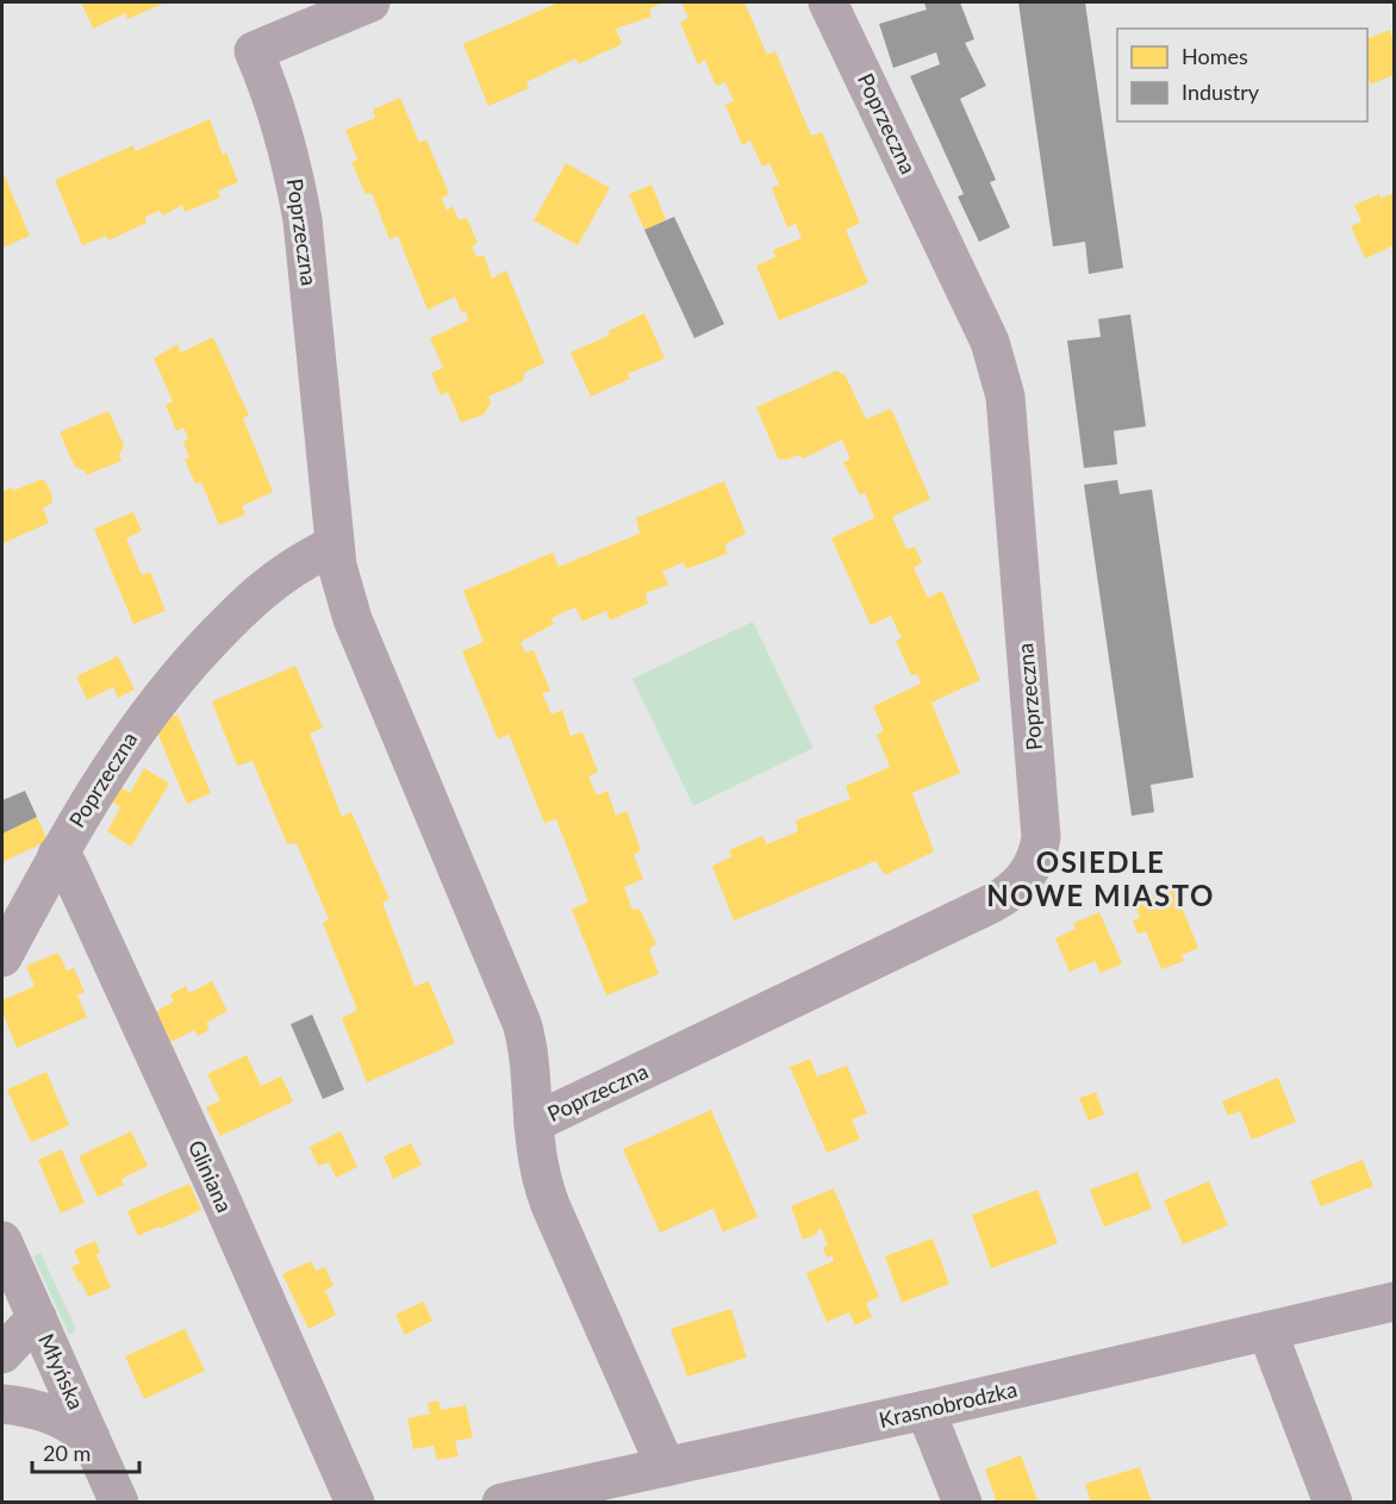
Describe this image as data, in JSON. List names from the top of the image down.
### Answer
{
  "streets": {
    "street": [
      "Poprzeczna",
      "Gliniana",
      "Młyńska",
      "Krasnobrodzka"
    ]
  },
  "crossings": [
    ["Poprzeczna", "Gliniana"],
    ["Poprzeczna", "Krasnobrodzka"]
  ],
  "districts": ["OSIEDLE NOWE MIASTO"],
  "legend": ["Homes", "Industry"],
  "scale_bar": "20 m"
}
